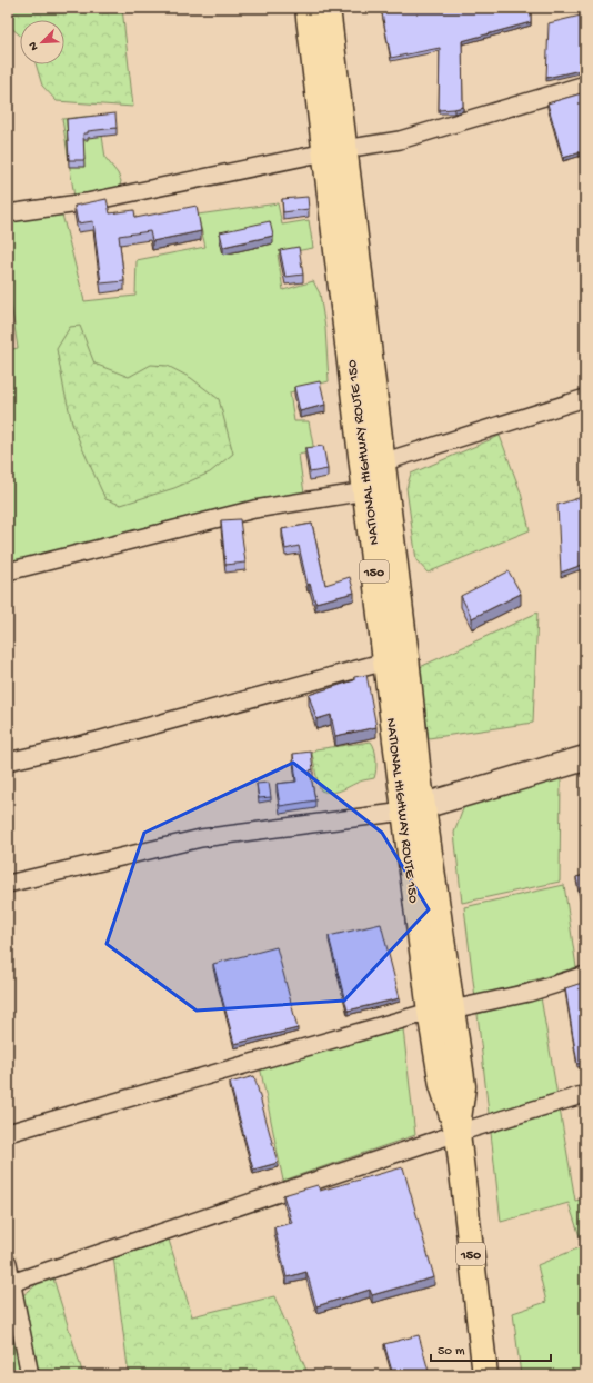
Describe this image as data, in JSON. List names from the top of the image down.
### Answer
{
  "streets": {
    "highway": ["NATIONAL HIGHWAY ROUTE 150", "150"]
  },
  "scale_bar": "50 m",
  "north": "bottom left"
}
